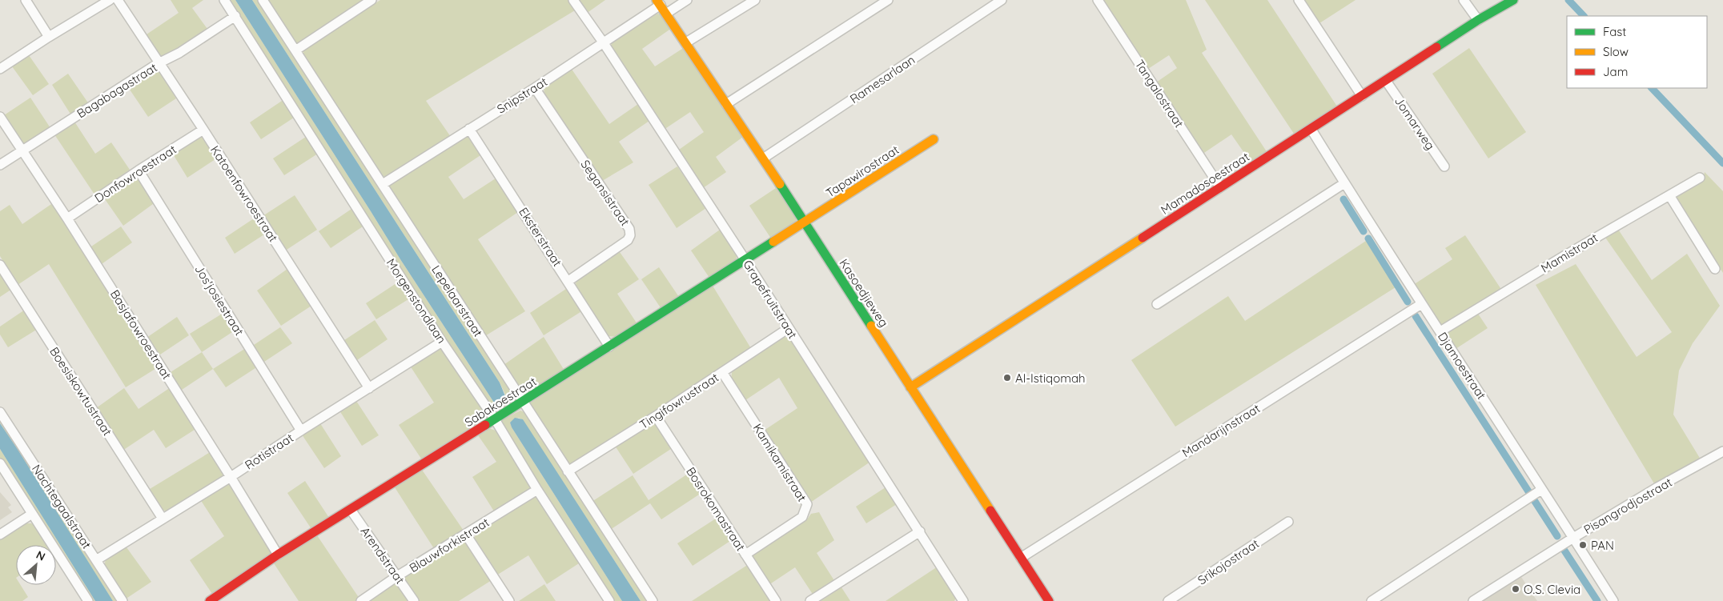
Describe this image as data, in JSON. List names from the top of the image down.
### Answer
{
  "streets": {
    "street": [
      "Ramesarlaan",
      "Bagabagastraat",
      "Tangalostraat",
      "Snipstraat",
      "Jomarweg",
      "Tapawirostraat",
      "Donfowroestraat",
      "Mamadosoestraat",
      "Segansistraat",
      "Katoenfowroestraat",
      "Eksterstraat",
      "Mamistraat",
      "Kasoedjieweg",
      "Grapefruitstraat",
      "Jos'josiestraat",
      "Morgenstondlaan",
      "Lepelaarstraat",
      "Basjafowroestraat",
      "Djamoestraat",
      "Boesiskowtustraat",
      "Tingifowrustraat",
      "Sabakoestraat",
      "Mandarijnstraat",
      "Rotistraat",
      "Kamikamistraat",
      "Pisangrodjostraat",
      "Nachtegaalstraat",
      "Bosrokomastraat",
      "Blauwforkistraat",
      "Arendstraat",
      "Srikojostraat"
    ]
  },
  "crossings": [
    ["Ramesarlaan", "Kasoedjieweg"],
    ["Bagabagastraat", "Katoenfowroestraat"],
    ["Bagabagastraat", "Morgenstondlaan"],
    ["Bagabagastraat", "Basjafowroestraat"],
    ["Tangalostraat", "Mamadosoestraat"],
    ["Snipstraat", "Segansistraat"],
    ["Snipstraat", "Eksterstraat"],
    ["Snipstraat", "Kasoedjieweg"],
    ["Snipstraat", "Grapefruitstraat"],
    ["Snipstraat", "Lepelaarstraat"],
    ["Jomarweg", "Mamadosoestraat"],
    ["Tapawirostraat", "Kasoedjieweg"],
    ["Tapawirostraat", "Sabakoestraat"],
    ["Donfowroestraat", "Katoenfowroestraat"],
    ["Donfowroestraat", "Jos'josiestraat"],
    ["Donfowroestraat", "Basjafowroestraat"],
    ["Mamadosoestraat", "Kasoedjieweg"],
    ["Mamadosoestraat", "Djamoestraat"],
    ["Segansistraat", "Eksterstraat"],
    ["Katoenfowroestraat", "Rotistraat"],
    ["Eksterstraat", "Sabakoestraat"],
    ["Mamistraat", "Djamoestraat"],
    ["Kasoedjieweg", "Sabakoestraat"],
    ["Kasoedjieweg", "Mandarijnstraat"],
    ["Grapefruitstraat", "Tingifowrustraat"],
    ["Grapefruitstraat", "Sabakoestraat"],
    ["Jos'josiestraat", "Rotistraat"],
    ["Morgenstondlaan", "Sabakoestraat"],
    ["Morgenstondlaan", "Rotistraat"],
    ["Morgenstondlaan", "Blauwforkistraat"],
    ["Lepelaarstraat", "Tingifowrustraat"],
    ["Lepelaarstraat", "Sabakoestraat"],
    ["Basjafowroestraat", "Sabakoestraat"],
    ["Basjafowroestraat", "Rotistraat"],
    ["Djamoestraat", "Mandarijnstraat"],
    ["Djamoestraat", "Pisangrodjostraat"],
    ["Boesiskowtustraat", "Rotistraat"],
    ["Tingifowrustraat", "Kamikamistraat"],
    ["Tingifowrustraat", "Bosrokomastraat"],
    ["Sabakoestraat", "Arendstraat"],
    ["Rotistraat", "Nachtegaalstraat"],
    ["Kamikamistraat", "Bosrokomastraat"],
    ["Blauwforkistraat", "Arendstraat"]
  ],
  "places": ["Al-Istiqomah", "PAN", "O.S. Clevia"],
  "legend": ["Fast", "Slow", "Jam"],
  "north": "top right"
}
